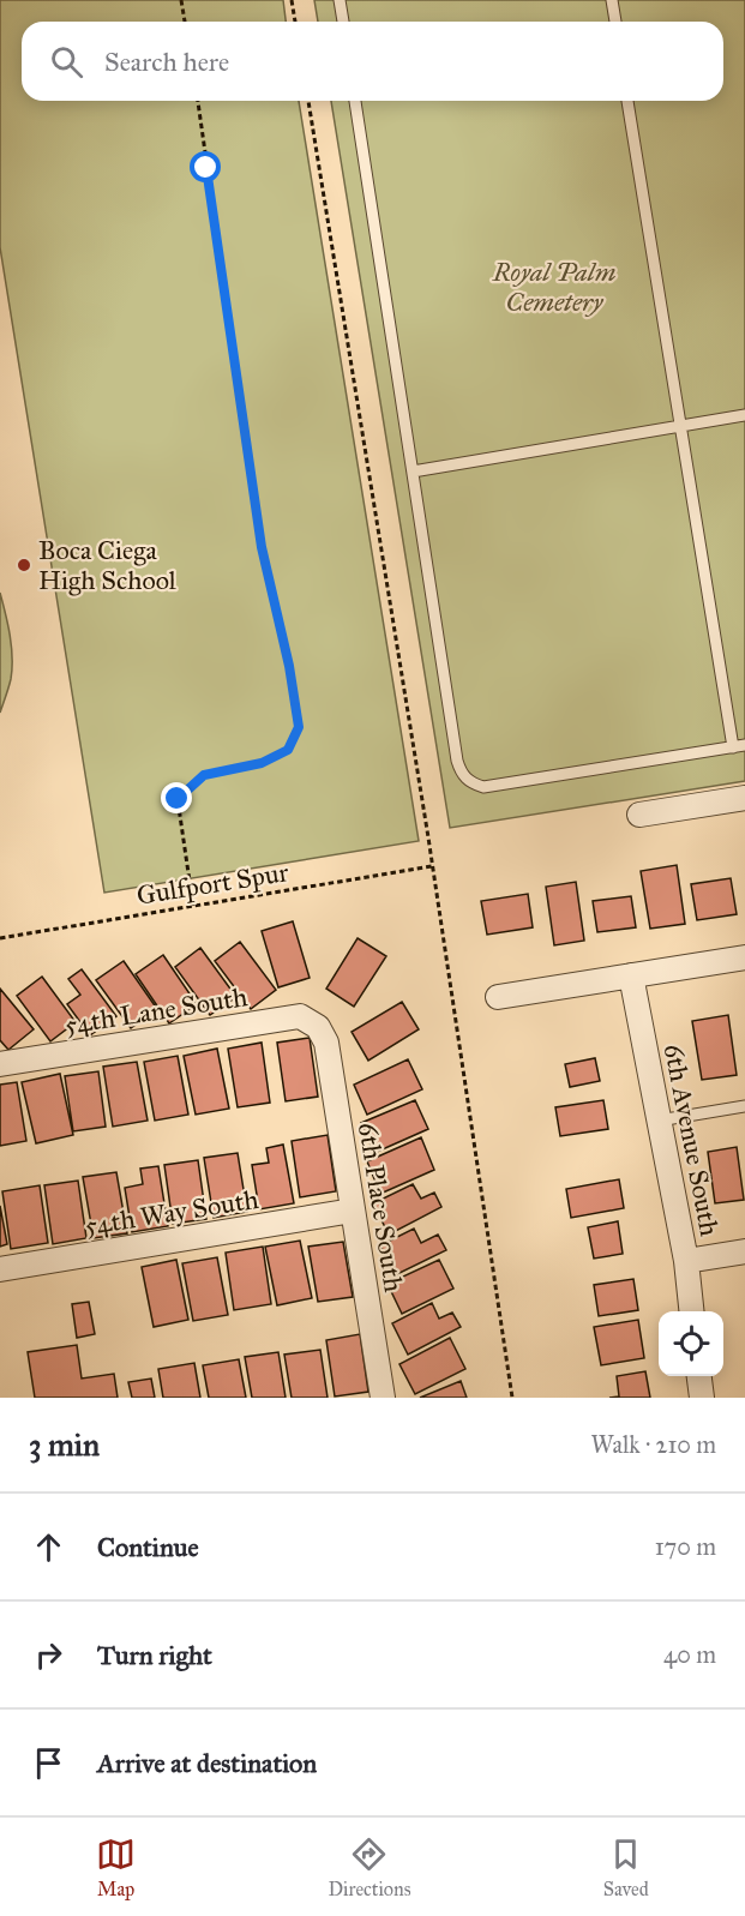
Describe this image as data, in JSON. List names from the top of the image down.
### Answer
{
  "streets": {
    "street": [
      "54th Lane South",
      "6th Avenue South",
      "6th Place South",
      "54th Way South"
    ],
    "path": ["Gulfport Spur"]
  },
  "crossings": [
    ["54th Lane South", "6th Place South"],
    ["6th Place South", "54th Way South"]
  ],
  "parks": ["Royal Palm Cemetery"],
  "places": ["Boca Ciega High School"],
  "page": {
    "search": "Search here",
    "heading": ["3 min", "Walk · 210 m"],
    "list": [
      ["Continue", "170 m"],
      ["Turn right", "40 m"],
      "Arrive at destination"
    ],
    "nav": ["Map", "Directions", "Saved"]
  }
}
